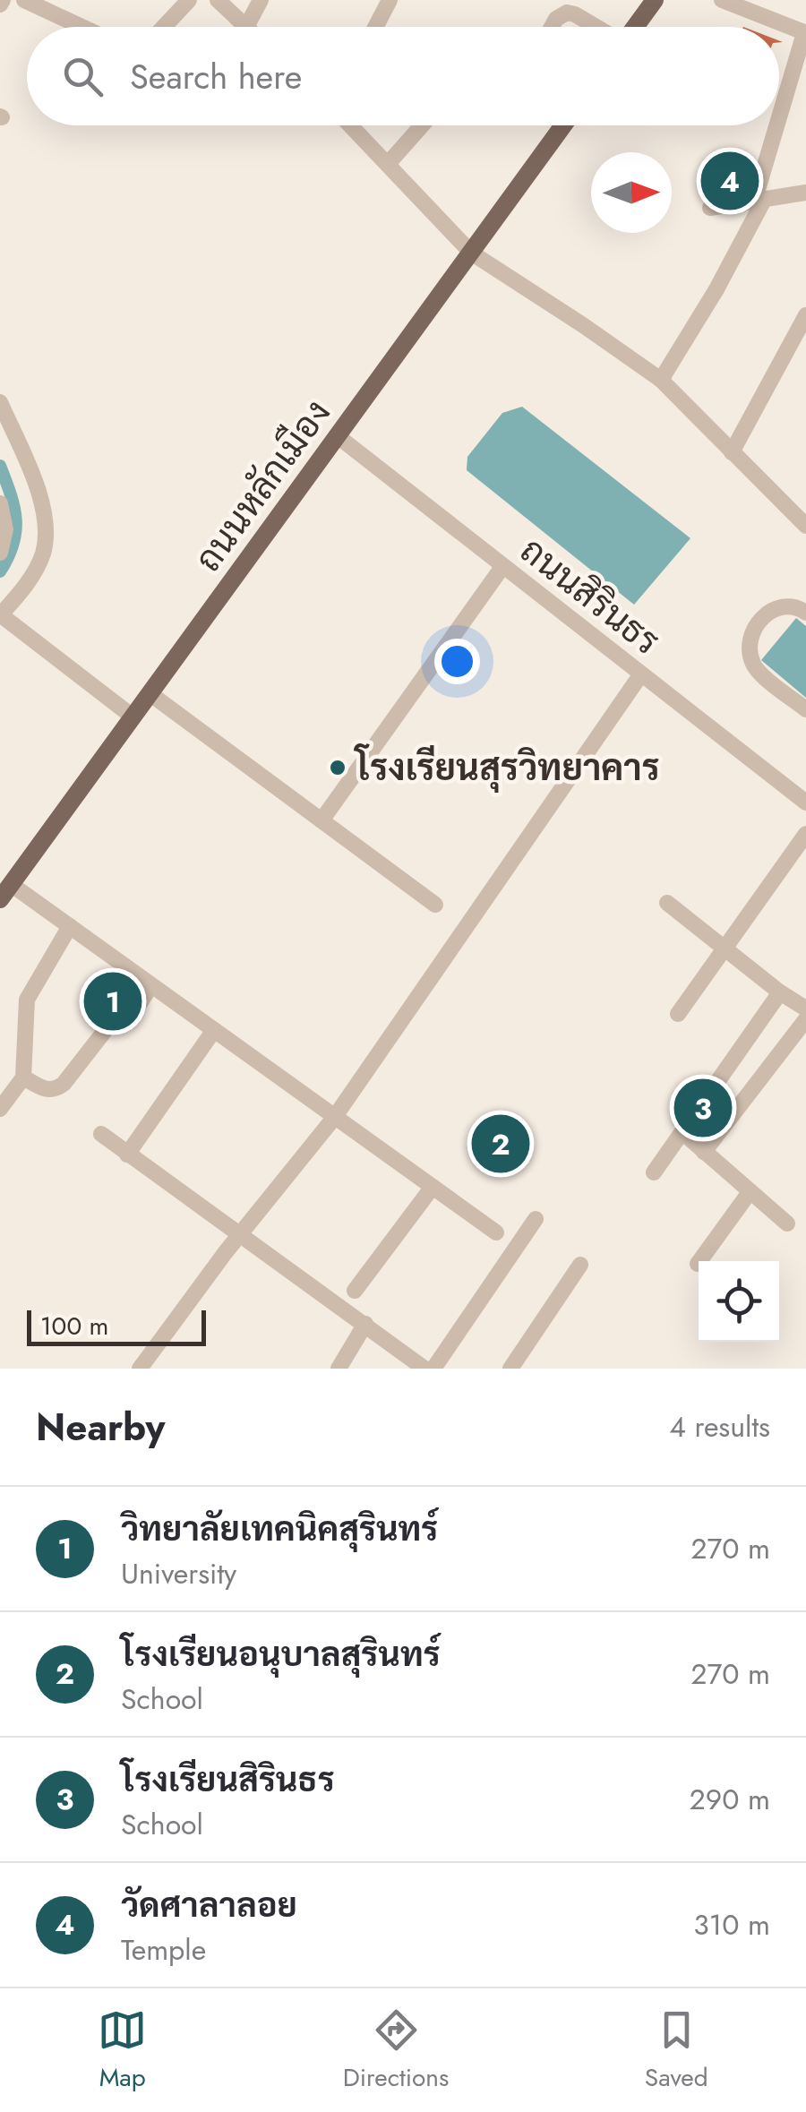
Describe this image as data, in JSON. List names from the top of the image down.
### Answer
{
  "streets": {
    "main road": ["ถนนหลักเมือง"],
    "street": ["ถนนสิรินธร"]
  },
  "crossings": [
    ["ถนนหลักเมือง", "ถนนสิรินธร"]
  ],
  "places": ["โรงเรียนสุรวิทยาคาร"],
  "scale_bar": "100 m",
  "north": "right",
  "page": {
    "search": "Search here",
    "pins": [
      "4",
      "1",
      "3",
      "2"
    ],
    "scale": "100 m",
    "heading": ["Nearby", "4 results"],
    "list": [
      {
        "mark": "1",
        "name": "วิทยาลัยเทคนิคสุรินทร์",
        "note": "University",
        "value": "270 m"
      },
      {
        "mark": "2",
        "name": "โรงเรียนอนุบาลสุรินทร์",
        "note": "School",
        "value": "270 m"
      },
      {
        "mark": "3",
        "name": "โรงเรียนสิรินธร",
        "note": "School",
        "value": "290 m"
      },
      {
        "mark": "4",
        "name": "วัดศาลาลอย",
        "note": "Temple",
        "value": "310 m"
      }
    ],
    "nav": ["Map", "Directions", "Saved"]
  }
}
